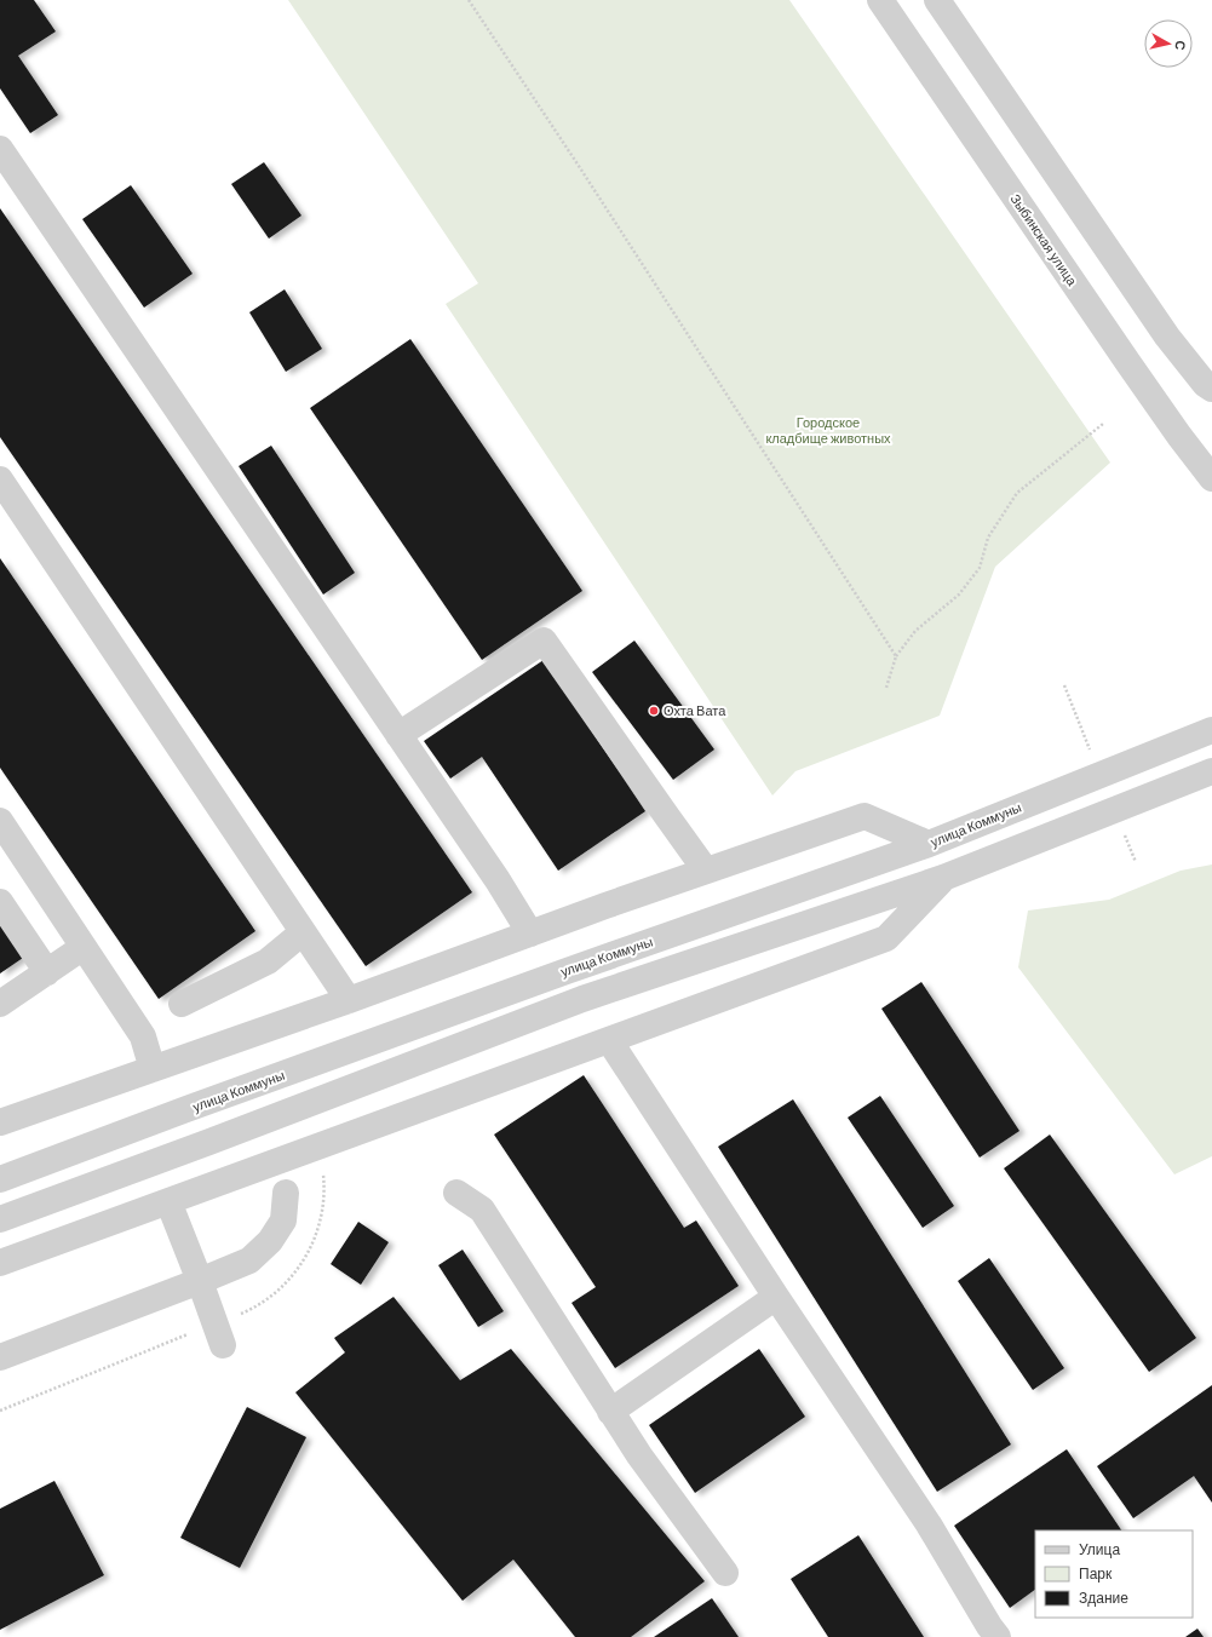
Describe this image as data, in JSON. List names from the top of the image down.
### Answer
{
  "streets": {
    "street": ["Зыбинская улица", "улица Коммуны"]
  },
  "parks": ["Городское кладбище животных"],
  "places": ["Охта Вата"],
  "legend": ["Улица", "Парк", "Здание"],
  "north": "right"
}
